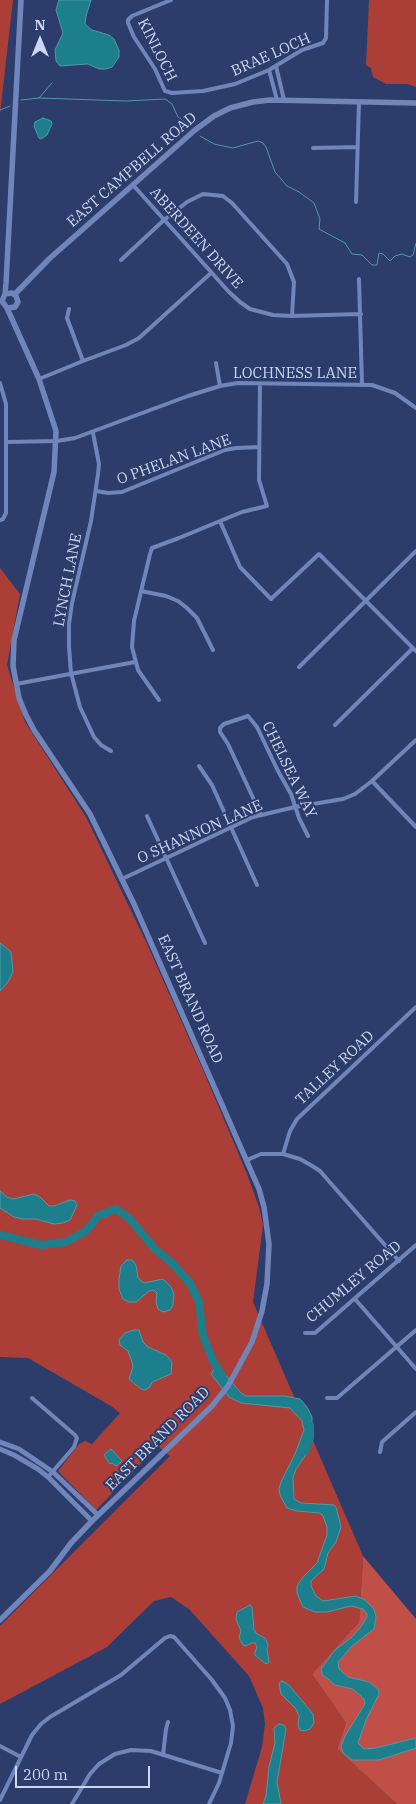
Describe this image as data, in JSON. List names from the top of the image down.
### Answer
{
  "streets": {
    "main road": ["EAST CAMPBELL ROAD", "EAST BRAND ROAD"],
    "street": [
      "KINLOCH",
      "BRAE LOCH",
      "ABERDEEN DRIVE",
      "LOCHNESS LANE",
      "O PHELAN LANE",
      "LYNCH LANE",
      "CHELSEA WAY",
      "O SHANNON LANE",
      "TALLEY ROAD",
      "CHUMLEY ROAD"
    ]
  },
  "crossings": [
    ["KINLOCH", "BRAE LOCH"],
    ["EAST CAMPBELL ROAD", "ABERDEEN DRIVE"],
    ["EAST CAMPBELL ROAD", "EAST BRAND ROAD"],
    ["LOCHNESS LANE", "LYNCH LANE"],
    ["LOCHNESS LANE", "EAST BRAND ROAD"],
    ["O PHELAN LANE", "LYNCH LANE"],
    ["CHELSEA WAY", "O SHANNON LANE"],
    ["O SHANNON LANE", "EAST BRAND ROAD"]
  ],
  "scale_bar": "200 m",
  "north": "top"
}
